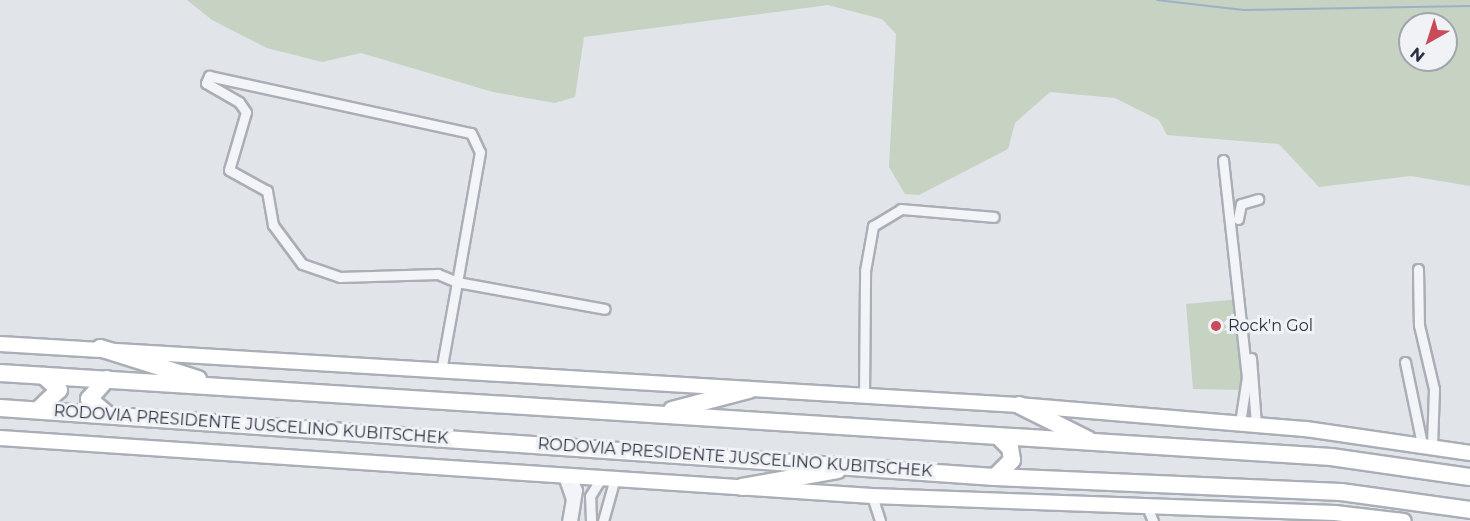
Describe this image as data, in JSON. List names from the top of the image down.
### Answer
{
  "streets": {
    "highway": ["RODOVIA PRESIDENTE JUSCELINO KUBITSCHEK"]
  },
  "places": ["Rock'n Gol"],
  "north": "bottom left"
}
